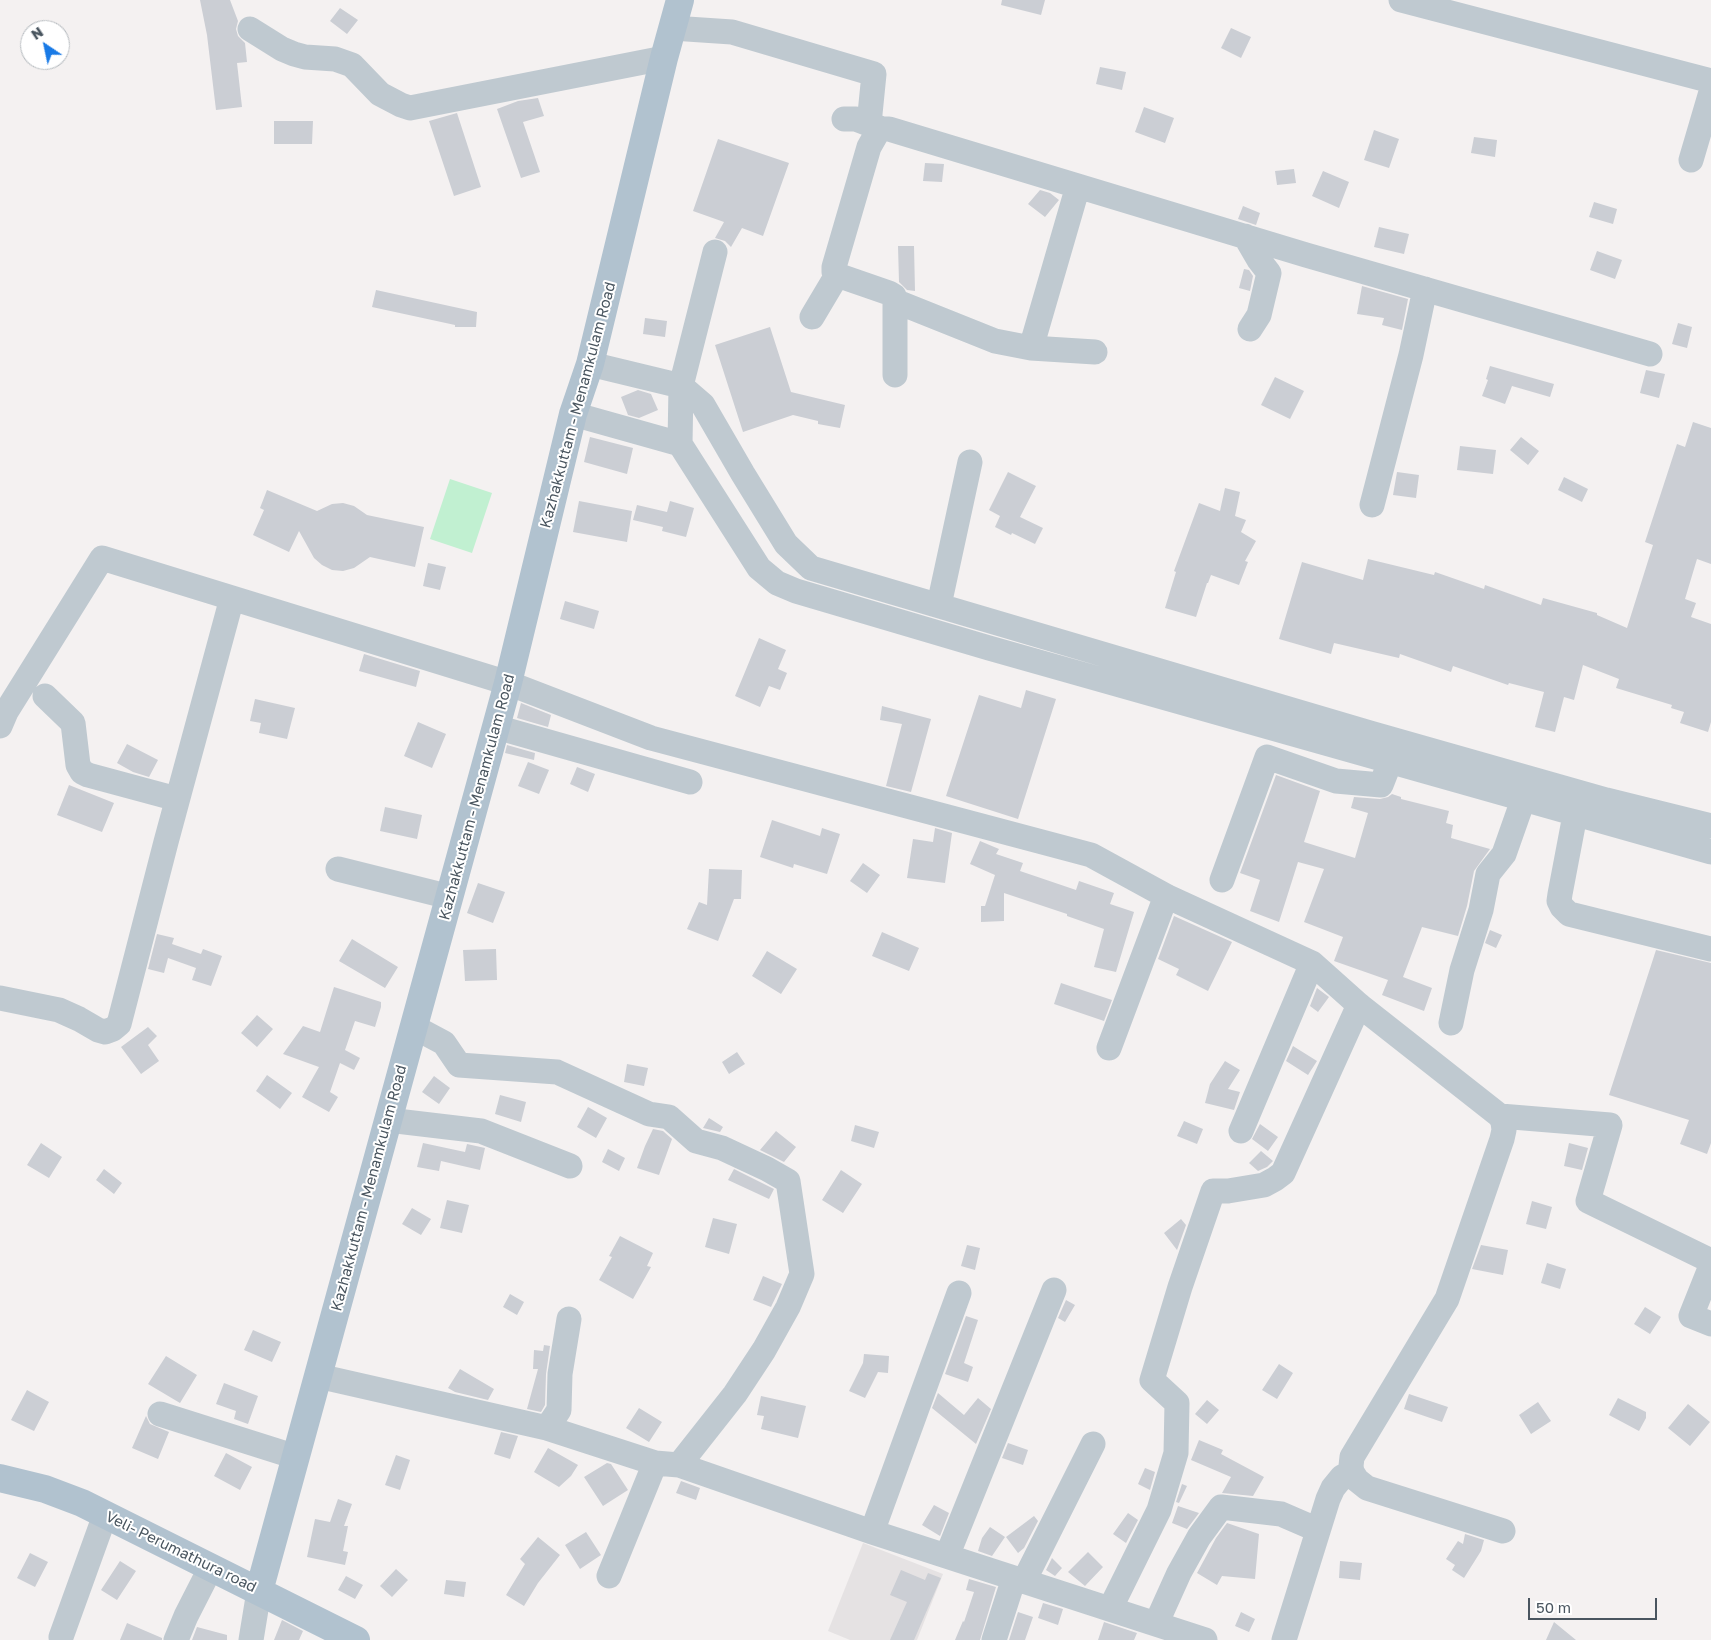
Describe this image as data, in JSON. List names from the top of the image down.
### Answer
{
  "streets": {
    "main road": ["Kazhakkuttam - Menamkulam Road", "Veli- Perumathura road"]
  },
  "crossings": [
    ["Kazhakkuttam - Menamkulam Road", "Veli- Perumathura road"]
  ],
  "scale_bar": "50 m",
  "north": "top left"
}
